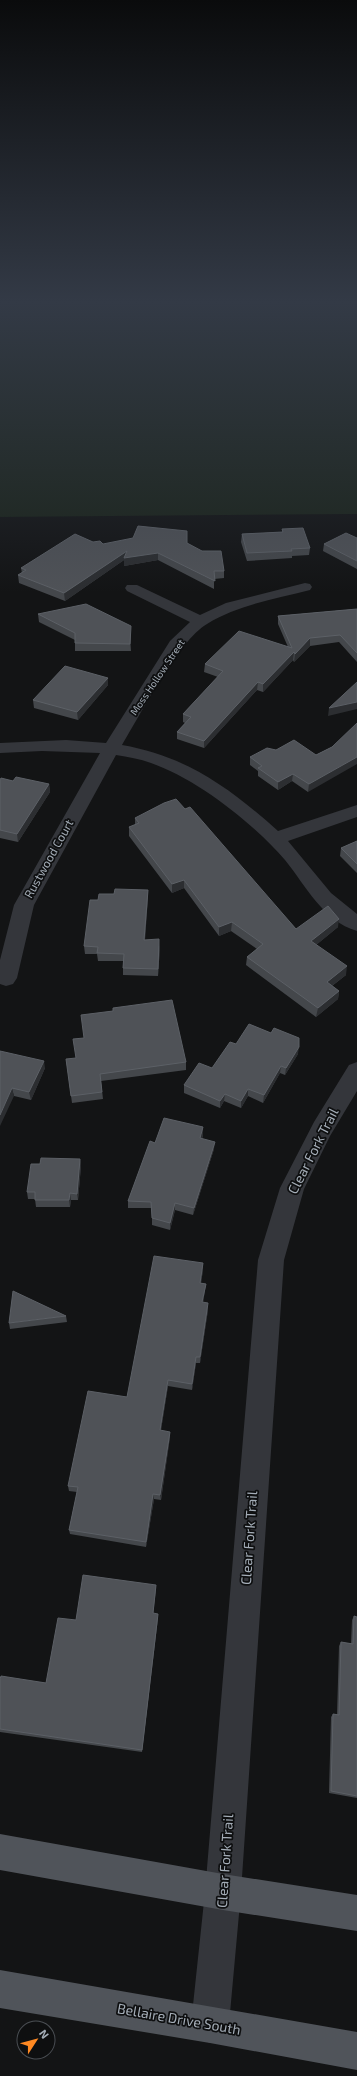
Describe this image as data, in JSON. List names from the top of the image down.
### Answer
{
  "streets": {
    "main road": ["Bellaire Drive South"],
    "street": ["Moss Hollow Street", "Rustwood Court", "Clear Fork Trail"]
  },
  "crossings": [
    ["Moss Hollow Street", "Rustwood Court"],
    ["Clear Fork Trail", "Bellaire Drive South"]
  ],
  "north": "top right"
}
